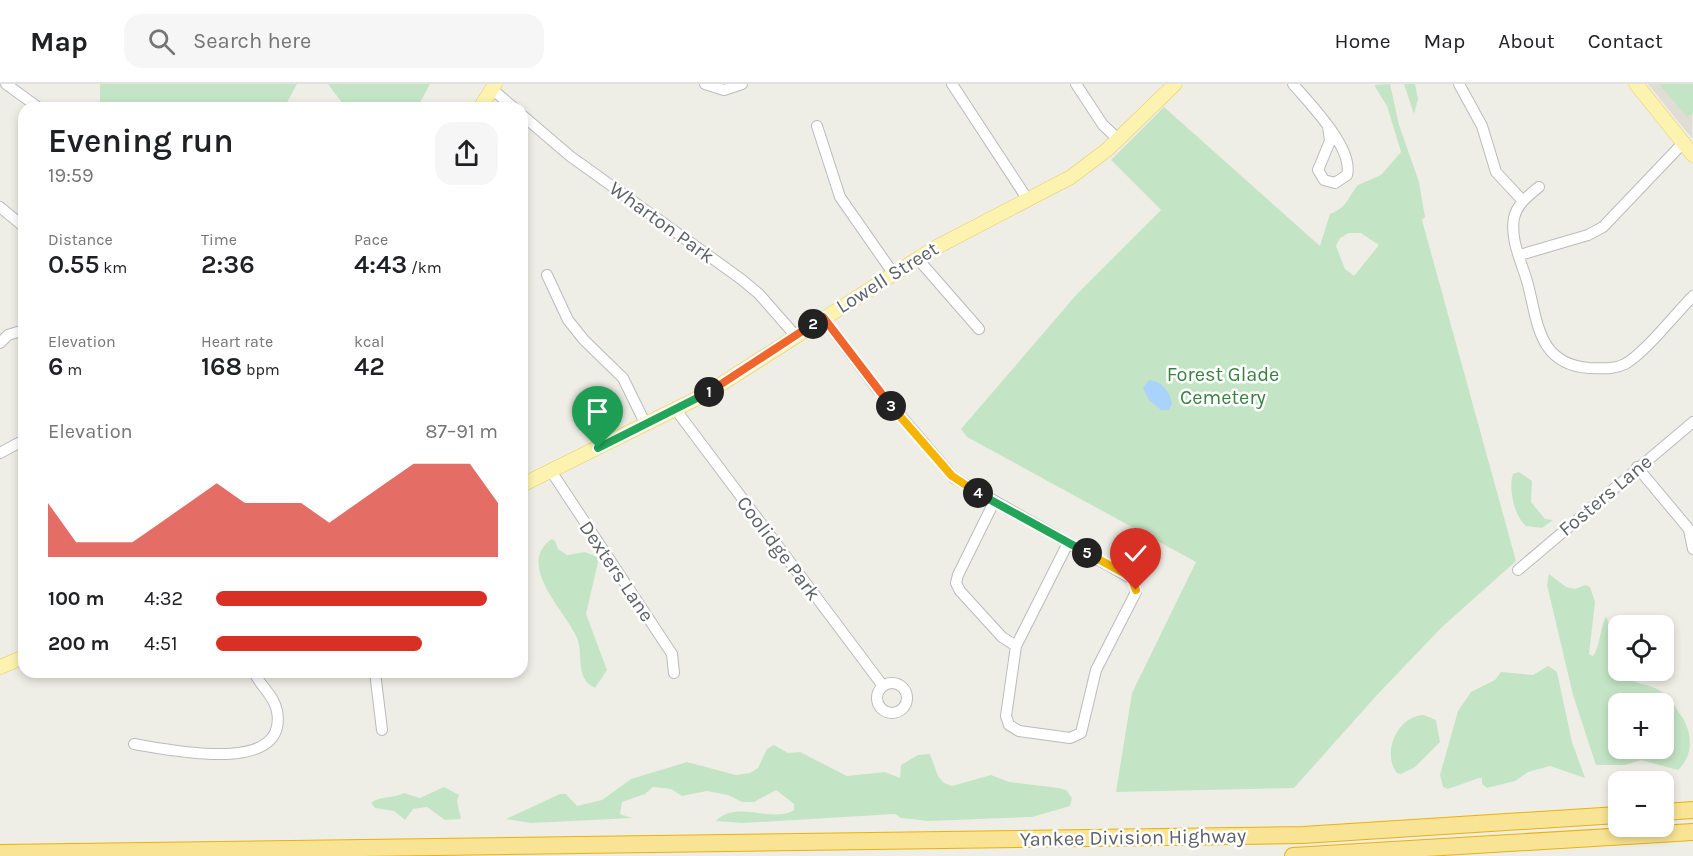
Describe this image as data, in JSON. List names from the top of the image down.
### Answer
{
  "streets": {
    "highway": ["Yankee Division Highway"],
    "main road": ["Lowell Street"],
    "street": [
      "Wharton Park",
      "Fosters Lane",
      "Coolidge Park",
      "Dexters Lane"
    ]
  },
  "crossings": [
    ["Wharton Park", "Lowell Street"],
    ["Lowell Street", "Coolidge Park"],
    ["Lowell Street", "Dexters Lane"]
  ],
  "parks": ["Forest Glade Cemetery"],
  "page": {
    "header": "Map",
    "search": "Search here",
    "nav": [
      "Home",
      "Map",
      "About",
      "Contact"
    ],
    "heading": ["Evening run", "19:59"],
    "stats": [
      ["Distance", "0.55 km"],
      ["Time", "2:36"],
      ["Pace", "4:43 /km"],
      ["Elevation", "6 m"],
      ["Heart rate", "168 bpm"],
      ["kcal", "42"]
    ],
    "pins": [
      "2",
      "1",
      "3",
      "4",
      "5"
    ],
    "chart": ["Elevation", "87–91 m"],
    "list": [
      {
        "name": "100 m",
        "note": "4:32"
      },
      {
        "name": "200 m",
        "note": "4:51"
      }
    ],
    "map_buttons": ["+", "−"]
  }
}
